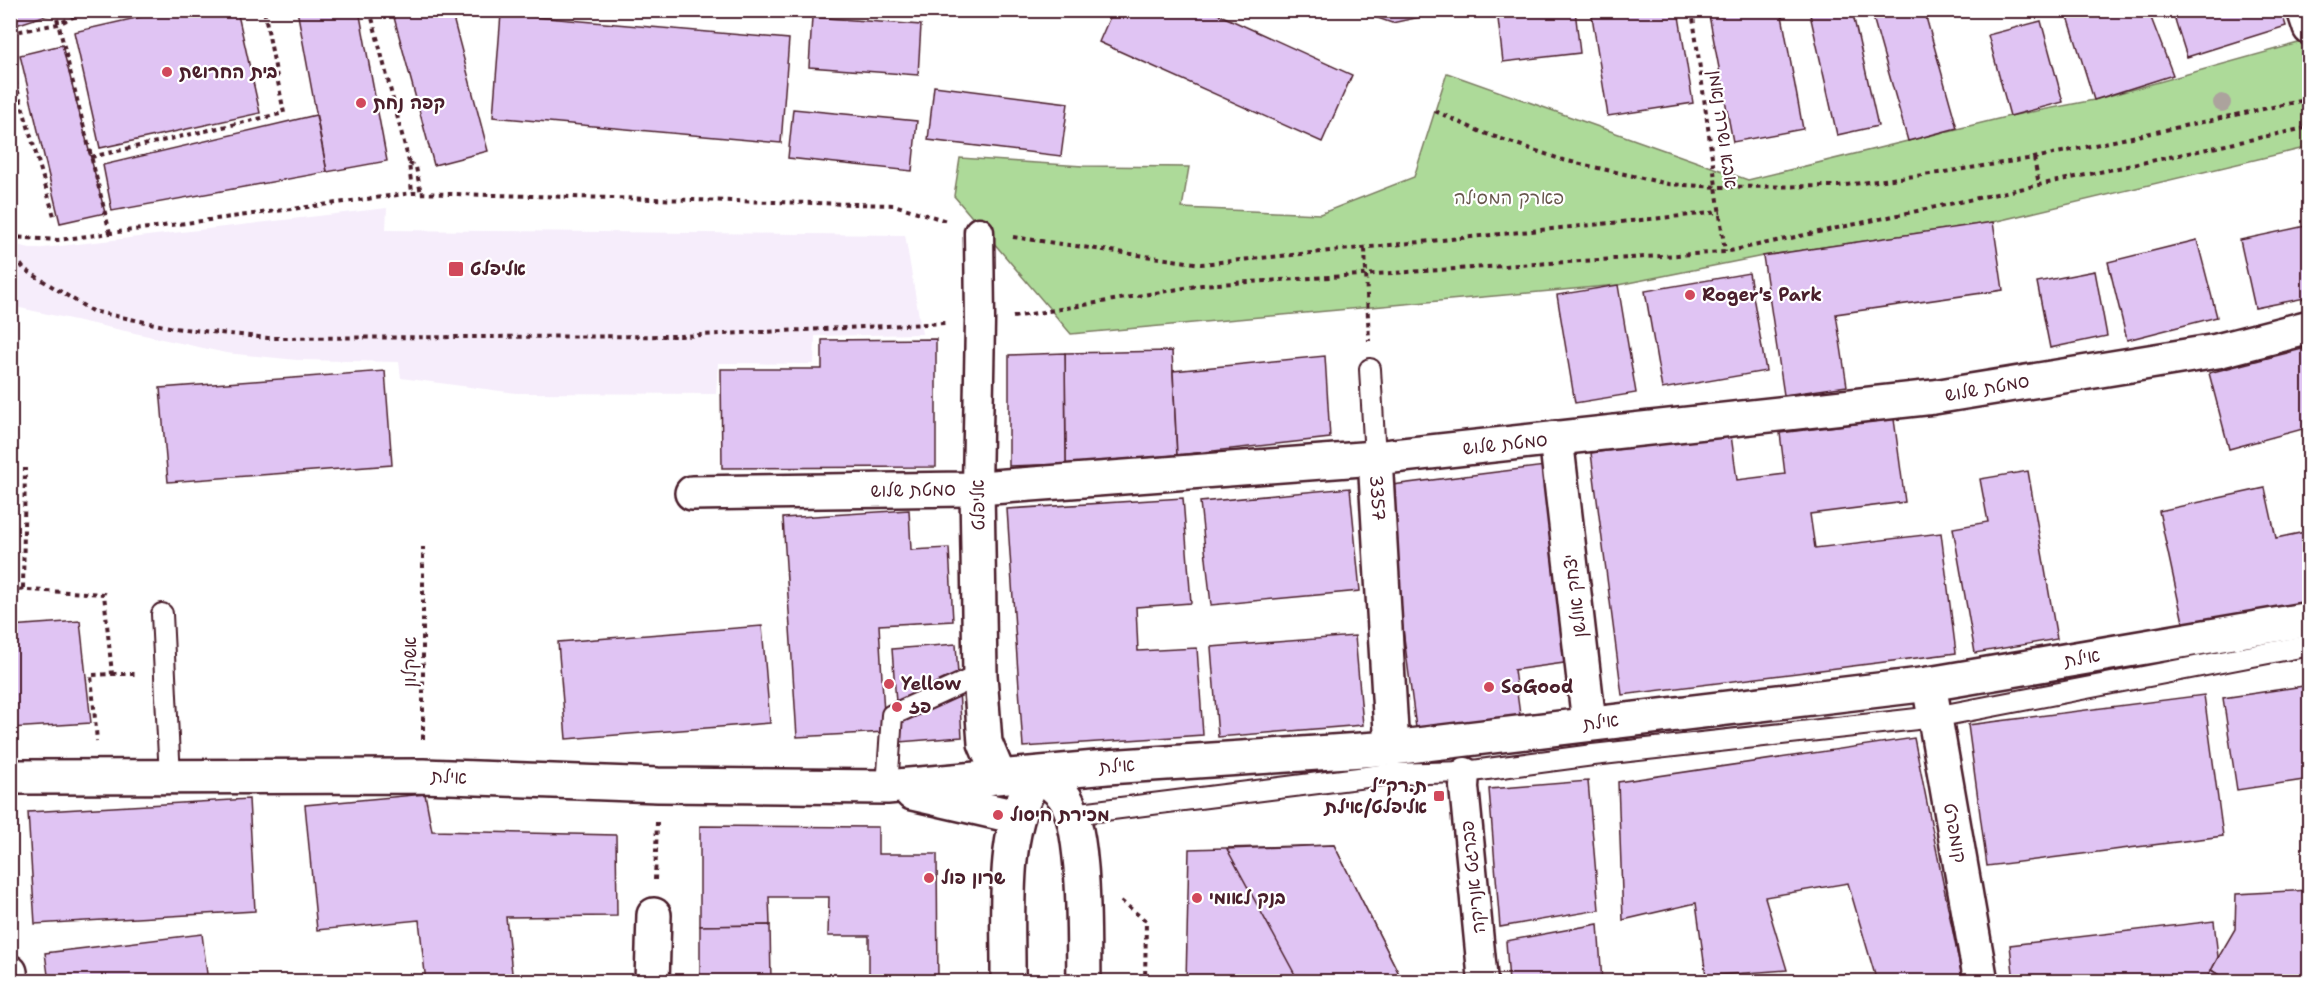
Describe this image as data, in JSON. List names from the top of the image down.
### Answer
{
  "streets": {
    "street": [
      "סמטת שלוש",
      "3357",
      "אליפלט",
      "יצחק אולשן",
      "אילת",
      "קומפרט",
      "פברגט אנריקה"
    ],
    "path": ["אבא ושרה נאמן", "אשקלון"]
  },
  "crossings": [
    ["סמטת שלוש", "3357"],
    ["סמטת שלוש", "אליפלט"],
    ["סמטת שלוש", "יצחק אולשן"],
    ["3357", "אילת"],
    ["אליפלט", "אילת"],
    ["יצחק אולשן", "אילת"],
    ["אילת", "אשקלון"],
    ["אילת", "קומפרט"],
    ["אילת", "פברגט אנריקה"]
  ],
  "parks": ["פארק המסילה"],
  "places": {
    "other": [
      "בית החרושת",
      "קפה נחת",
      "Roger's Park",
      "Yellow",
      "SoGood",
      "פז",
      "מכירת חיסול",
      "שרון פול",
      "בנק לאומי"
    ],
    "transit": ["אליפלט", "ת.רק״ל אליפלט/אילת"]
  }
}
